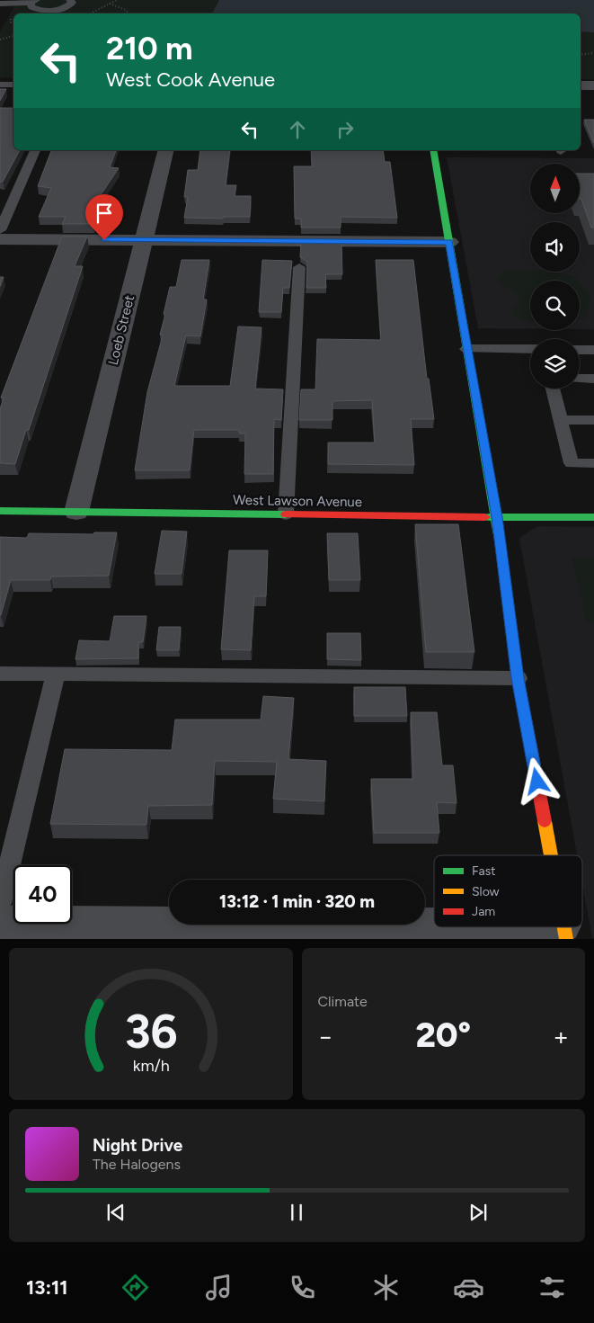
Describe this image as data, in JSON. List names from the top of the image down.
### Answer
{
  "streets": {
    "street": ["Loeb Street", "West Lawson Avenue"]
  },
  "crossings": [
    ["Loeb Street", "West Lawson Avenue"]
  ],
  "legend": ["Fast", "Slow", "Jam"],
  "north": "top",
  "page": {
    "turn": ["210 m", "West Cook Avenue"],
    "limit": "40",
    "trip": "13:12 · 1 min · 320 m",
    "tile": "Climate",
    "heat": ["−", "20°", "+"],
    "song": ["Night Drive", "The Halogens"],
    "tabs": "13:11",
    "gauge": ["36", "km/h"]
  }
}
